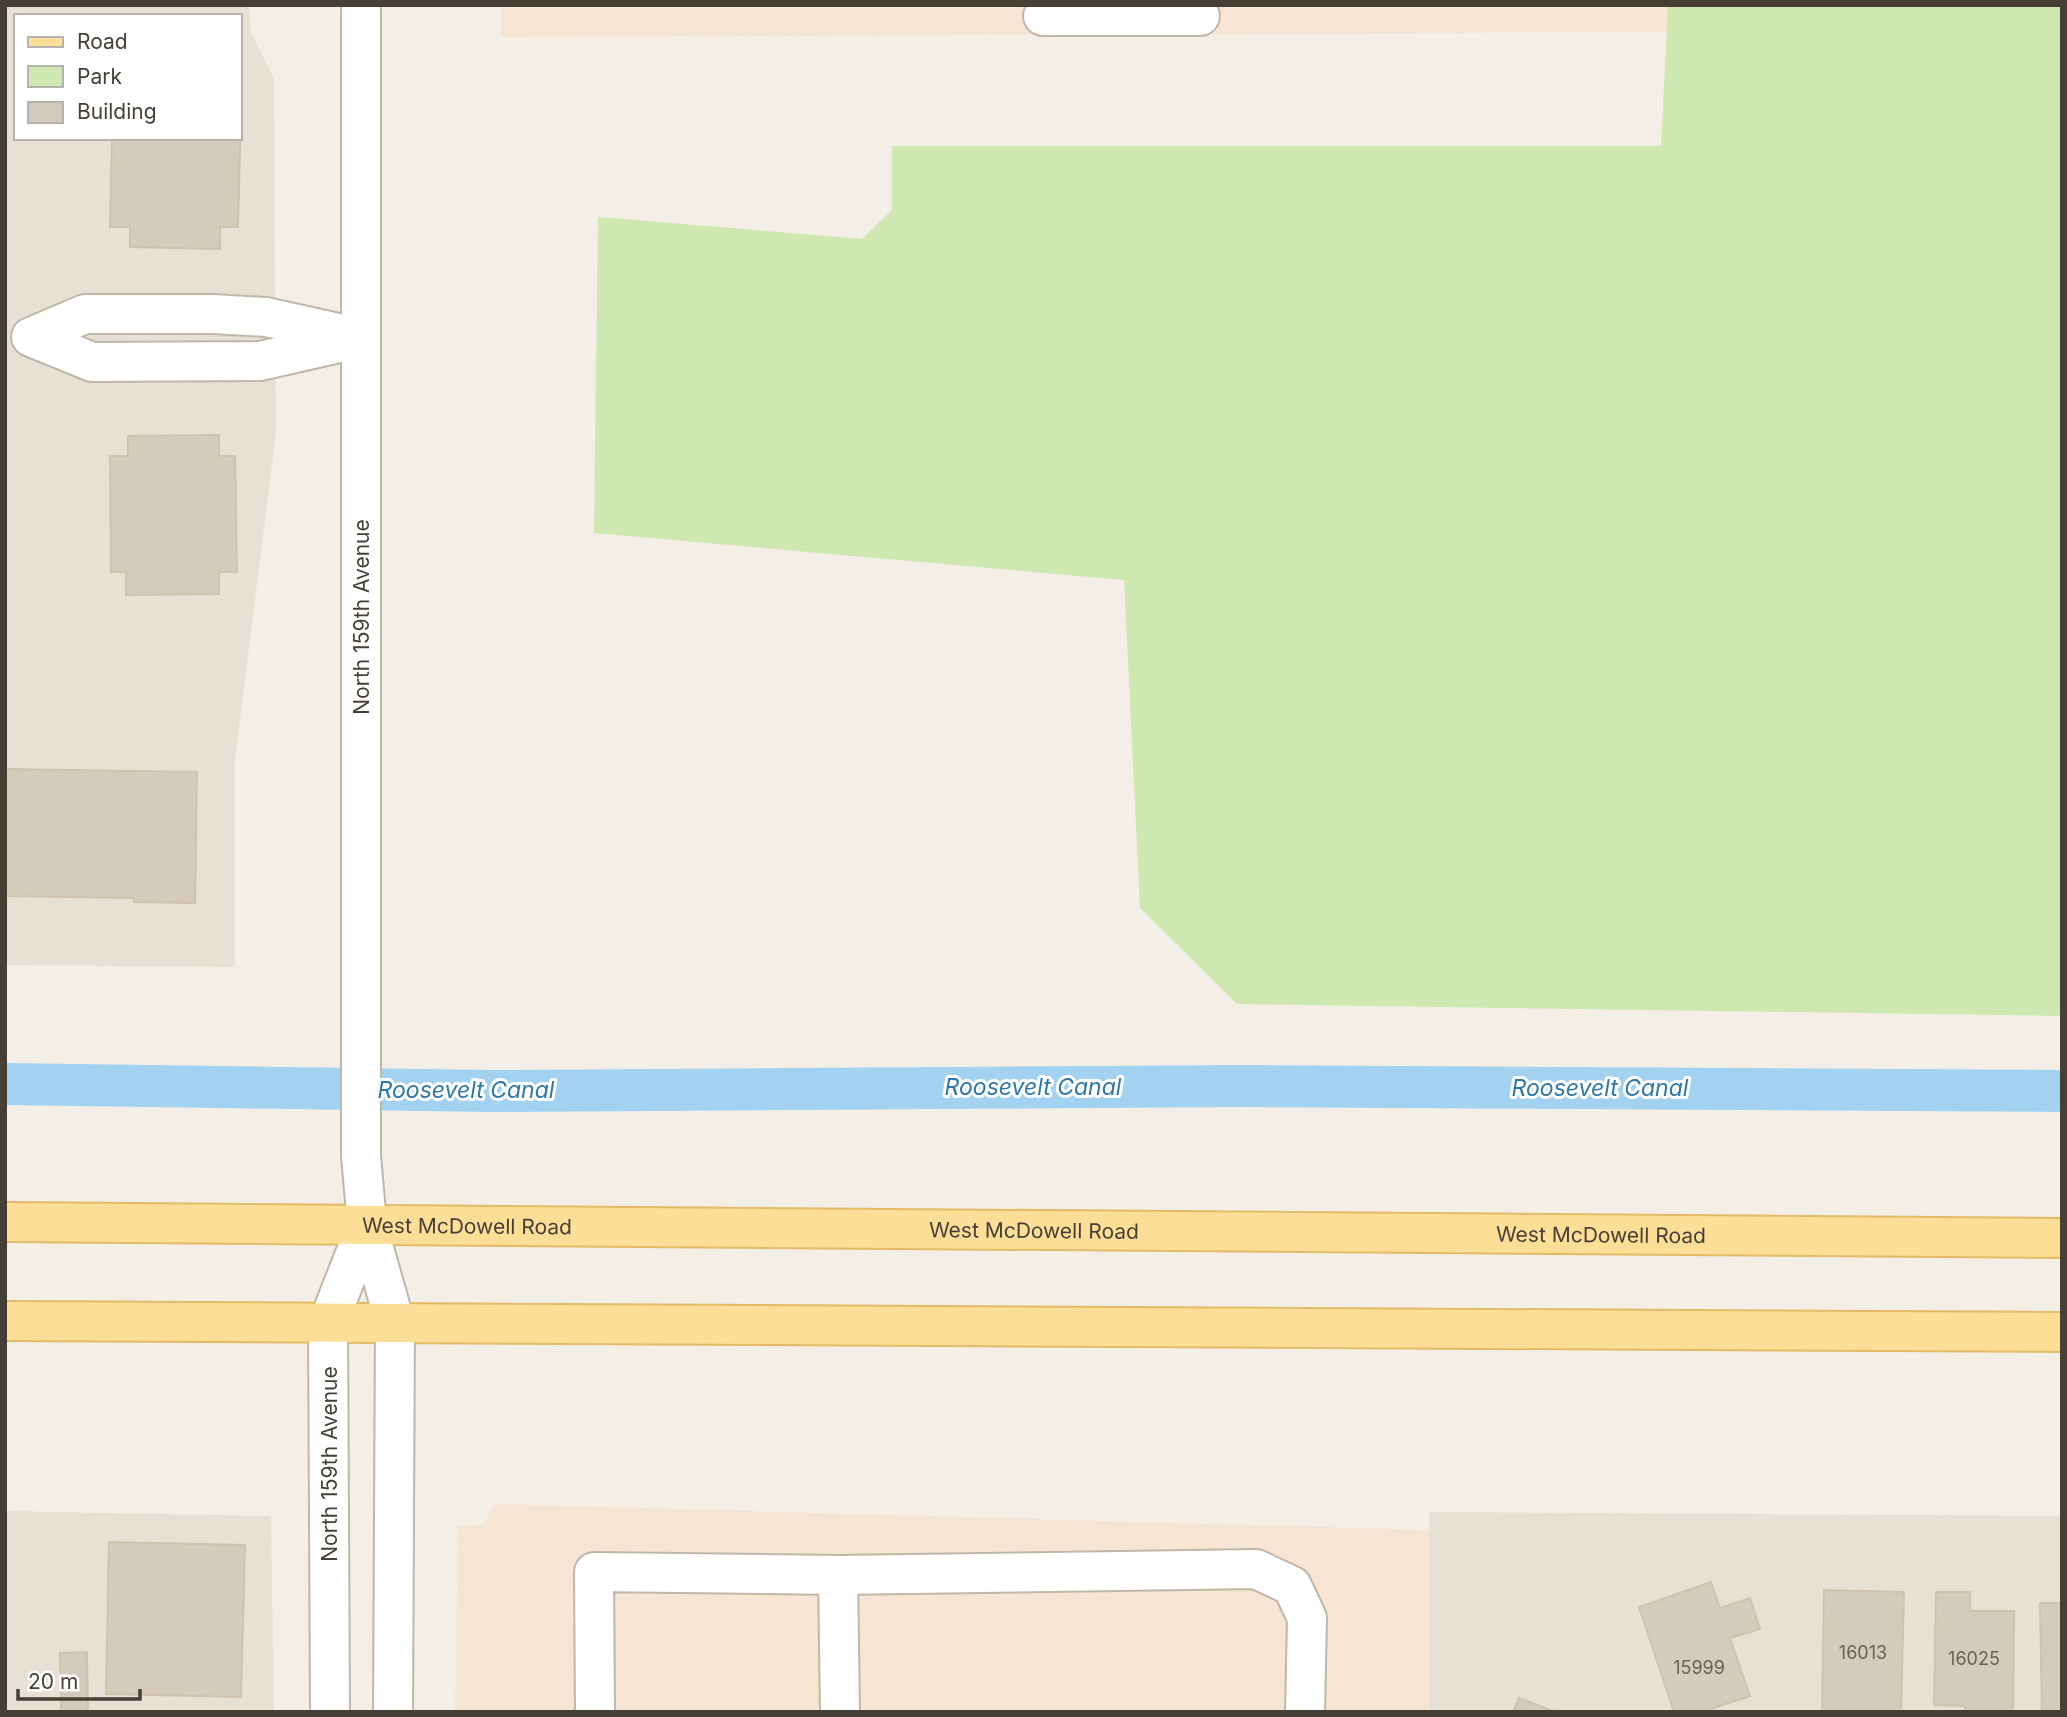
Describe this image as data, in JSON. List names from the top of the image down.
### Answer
{
  "streets": {
    "main road": ["West McDowell Road"],
    "street": ["North 159th Avenue"]
  },
  "crossings": [
    ["North 159th Avenue", "West McDowell Road"]
  ],
  "water": ["Roosevelt Canal"],
  "house_numbers": ["16013", "16025", "15999"],
  "legend": ["Road", "Park", "Building"],
  "scale_bar": "20 m"
}
